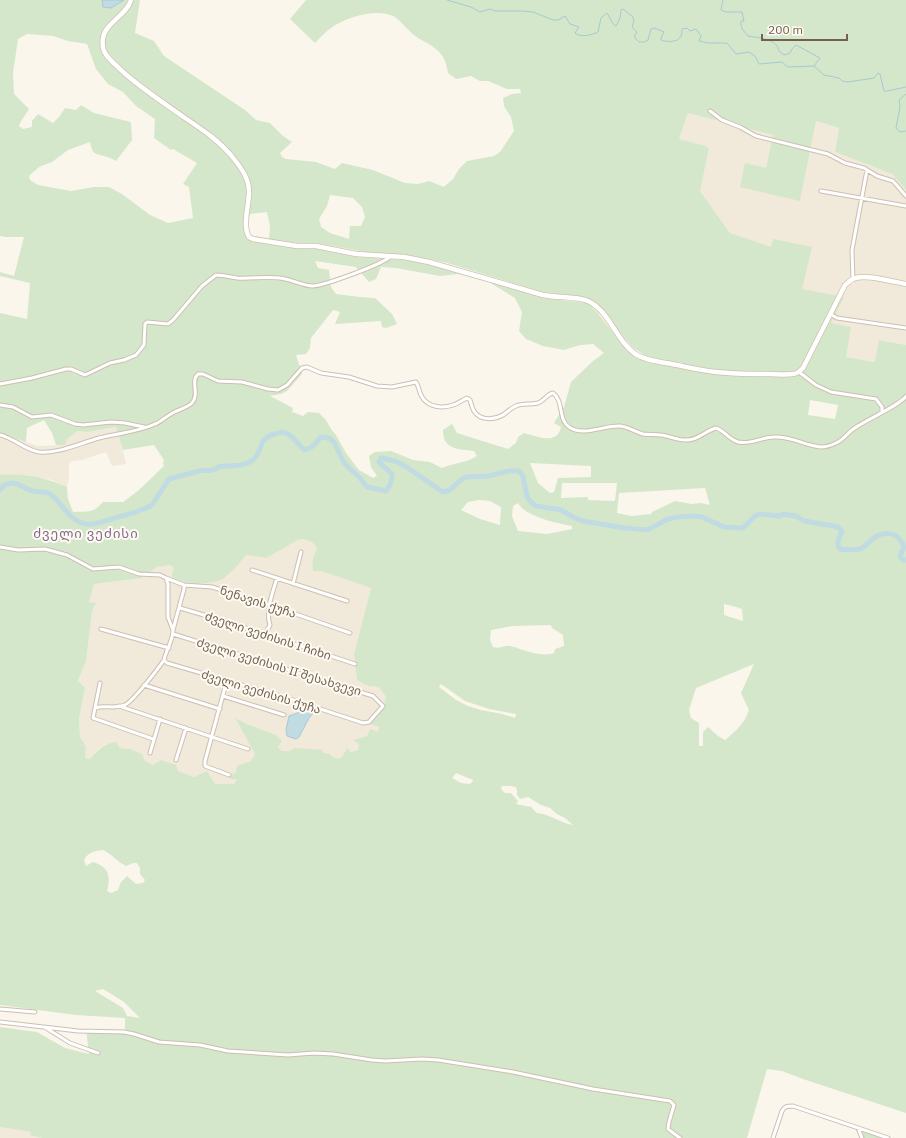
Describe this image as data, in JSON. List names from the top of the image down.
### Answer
{
  "streets": {
    "street": [
      "ნენავის ქუჩა",
      "ძველი ვეძისის I ჩიხი",
      "ძველი ვეძისის II შესახვევი",
      "ძველი ვეძისის ქუჩა"
    ]
  },
  "crossings": [
    ["ძველი ვეძისის II შესახვევი", "ძველი ვეძისის ქუჩა"]
  ],
  "districts": ["ძველი ვეძისი"],
  "scale_bar": "200 m"
}
